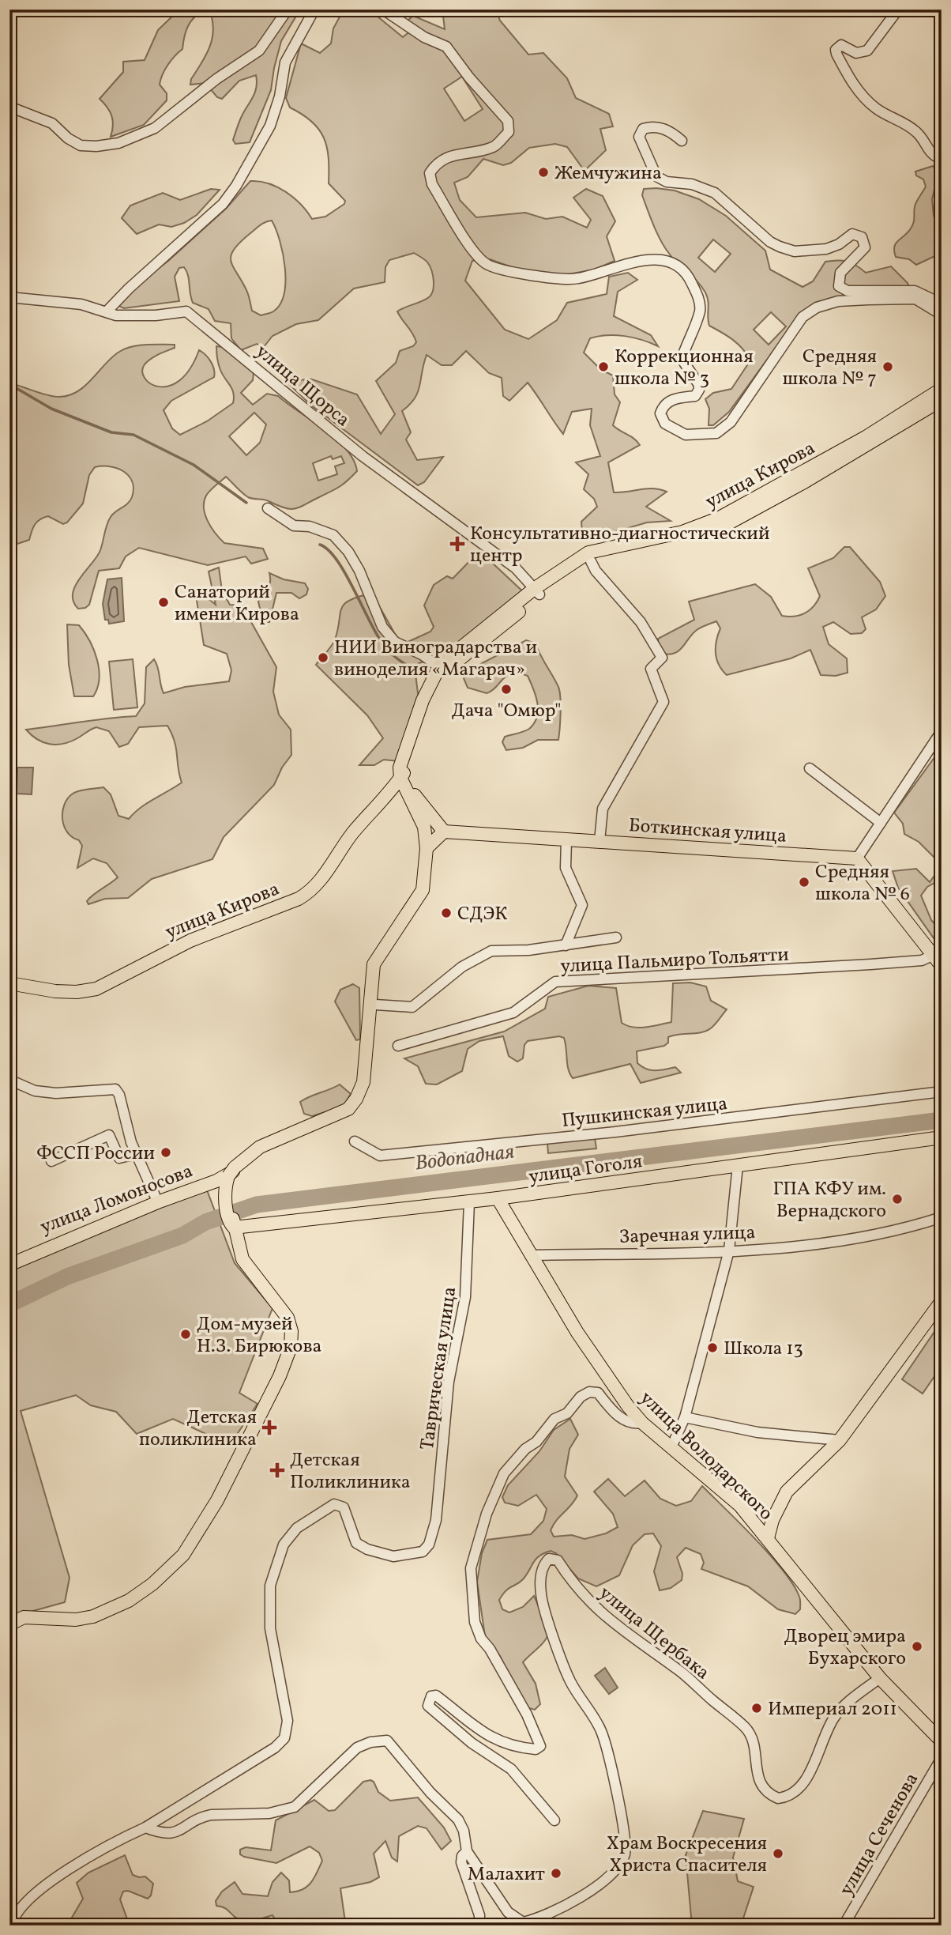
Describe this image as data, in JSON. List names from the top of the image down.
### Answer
{
  "streets": {
    "main road": [
      "улица Кирова",
      "Боткинская улица",
      "улица Гоголя",
      "улица Ломоносова",
      "улица Володарского"
    ],
    "street": [
      "улица Щорса",
      "улица Пальмиро Тольятти",
      "Пушкинская улица",
      "Заречная улица",
      "Таврическая улица",
      "улица Щербака",
      "улица Сеченова"
    ]
  },
  "crossings": [
    ["улица Щорса", "улица Кирова"],
    ["улица Гоголя", "Таврическая улица"],
    ["улица Гоголя", "улица Володарского"],
    ["Заречная улица", "улица Володарского"],
    ["улица Володарского", "улица Щербака"]
  ],
  "water": ["Водопадная"],
  "places": {
    "other": [
      "Жемчужина",
      "Коррекционная школа № 3",
      "Средняя школа № 7",
      "Санаторий имени Кирова",
      "НИИ Виноградарства и виноделия «Магарач»",
      "Дача \"Омюр\"",
      "Средняя школа № 6",
      "СДЭК",
      "ФССП России",
      "ГПА КФУ им. Вернадского",
      "Дом-музей Н.З. Бирюкова",
      "Школа 13",
      "Дворец эмира Бухарского",
      "Империал 2011",
      "Храм Воскресения Христа Спасителя",
      "Малахит"
    ],
    "health": ["Консультативно-диагностический центр", "Детская поликлиника", "Детская Поликлиника"]
  }
}
